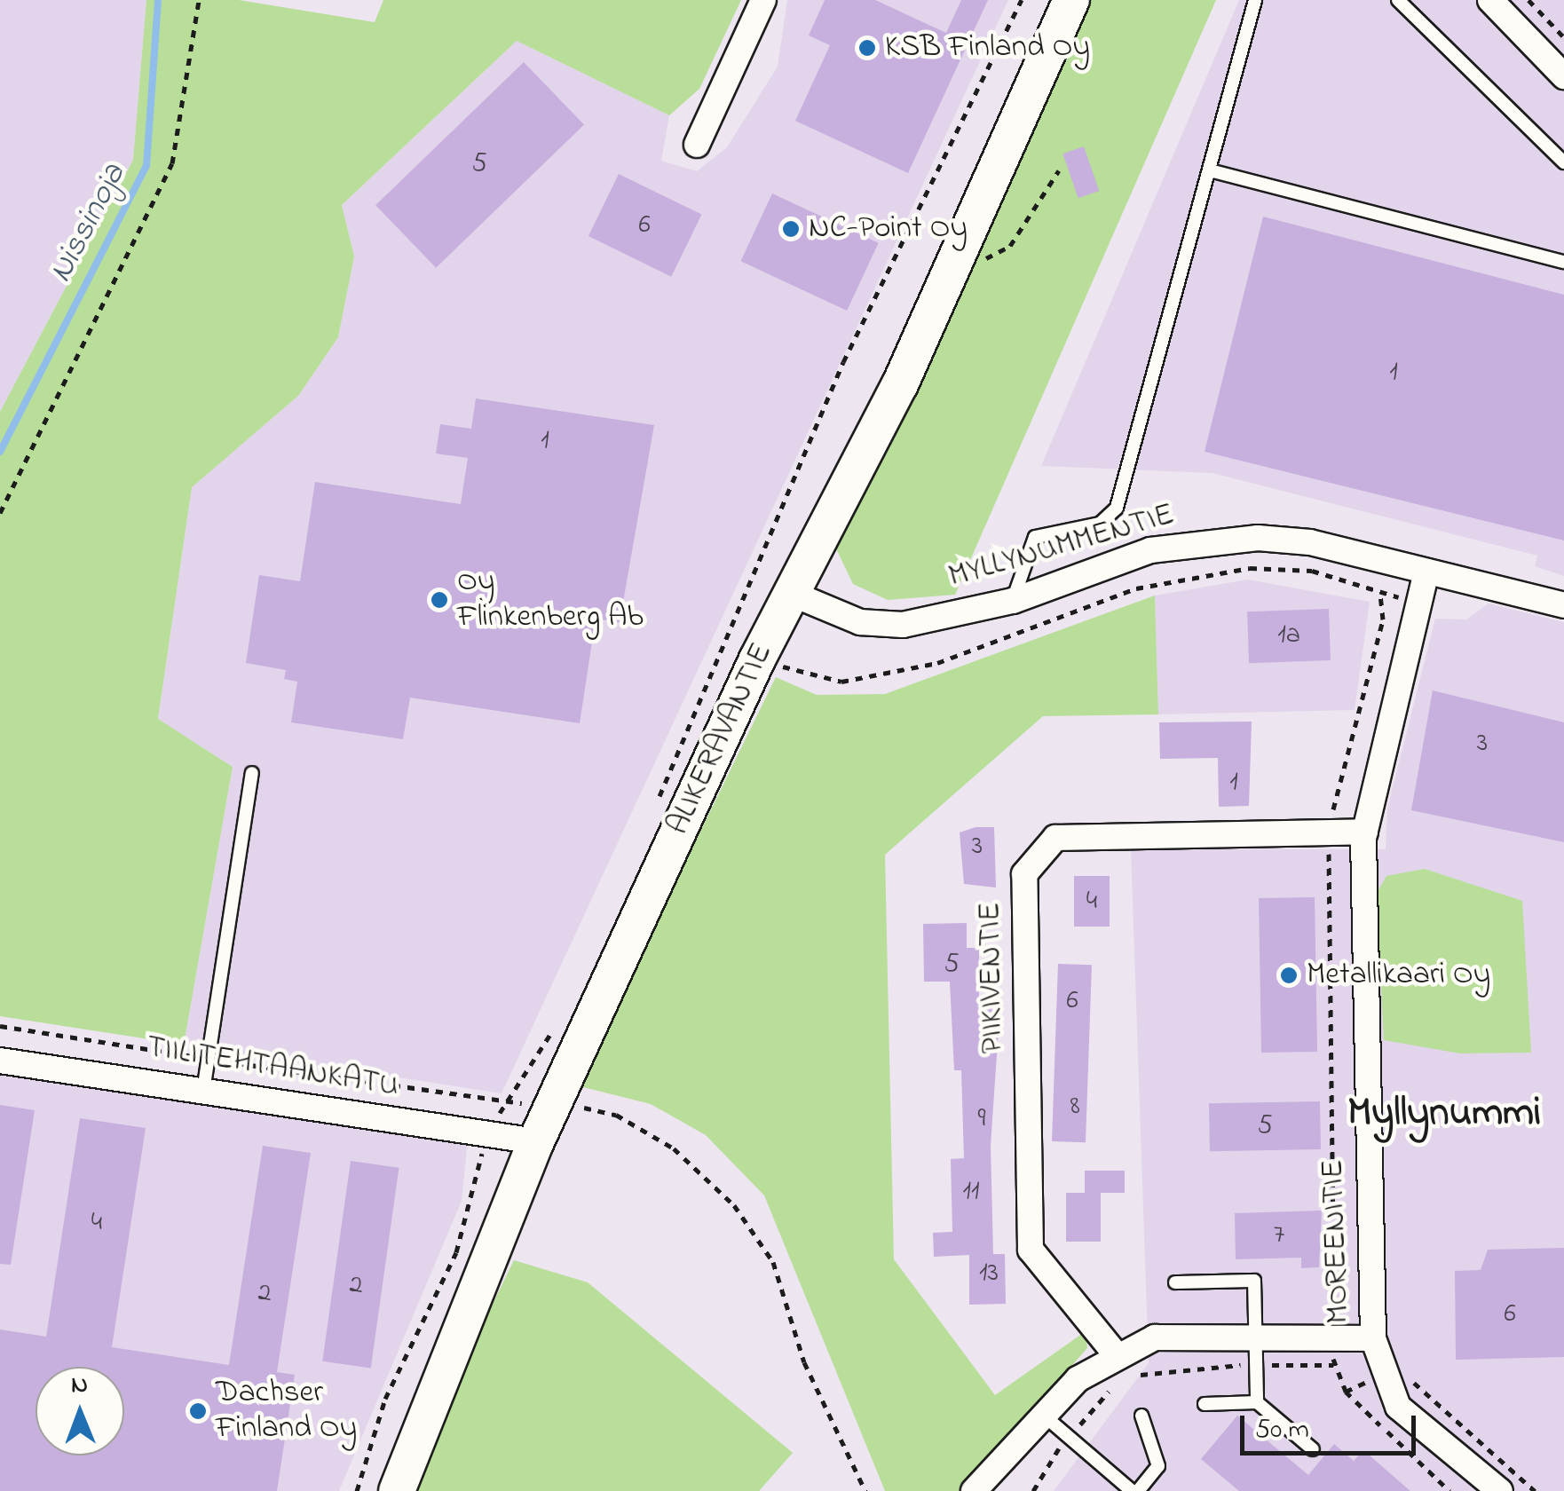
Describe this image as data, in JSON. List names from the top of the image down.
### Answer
{
  "streets": {
    "street": [
      "MYLLYNUMMENTIE",
      "ALIKERAVANTIE",
      "PIIKIVENTIE",
      "TIILITEHTAANKATU",
      "MOREENITIE"
    ]
  },
  "crossings": [
    ["MYLLYNUMMENTIE", "ALIKERAVANTIE"],
    ["MYLLYNUMMENTIE", "MOREENITIE"],
    ["ALIKERAVANTIE", "TIILITEHTAANKATU"],
    ["PIIKIVENTIE", "MOREENITIE"]
  ],
  "districts": ["Myllynummi"],
  "water": ["Nissinoja"],
  "places": [
    "KSB Finland Oy",
    "NC-Point Oy",
    "Oy Flinkenberg Ab",
    "Metallikaari Oy",
    "Dachser Finland Oy"
  ],
  "house_numbers": [
    "5",
    "6",
    "1",
    "1",
    "1a",
    "3",
    "1",
    "3",
    "4",
    "5",
    "6",
    "8",
    "9",
    "5",
    "11",
    "4",
    "7",
    "13",
    "2",
    "2",
    "6"
  ],
  "scale_bar": "50 m",
  "north": "top"
}
